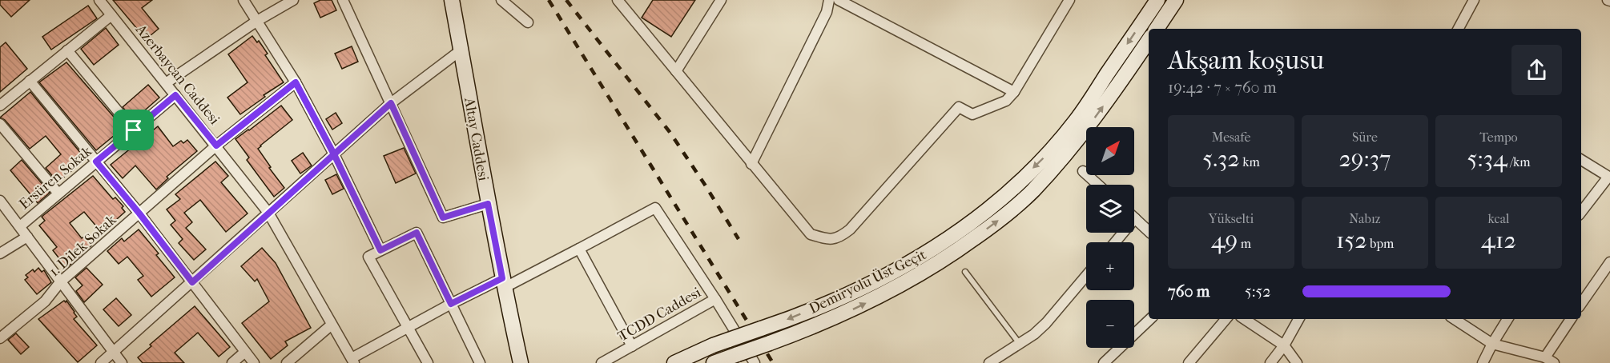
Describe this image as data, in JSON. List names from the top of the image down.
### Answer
{
  "streets": {
    "main road": ["Altay Caddesi", "Demiryolu Üst Geçit"],
    "street": [
      "Azerbaycan Caddesi",
      "Ersüren Sokak",
      "1. Dilek Sokak",
      "TCDD Caddesi"
    ]
  },
  "crossings": [
    ["Azerbaycan Caddesi", "Ersüren Sokak"],
    ["Azerbaycan Caddesi", "1. Dilek Sokak"]
  ],
  "north": "top right",
  "page": {
    "heading": ["Akşam koşusu", "19:42 · 7 × 760 m"],
    "stats": [
      ["Mesafe", "5.32 km"],
      ["Süre", "29:37"],
      ["Tempo", "5:34 /km"],
      ["Yükselti", "49 m"],
      ["Nabız", "152 bpm"],
      ["kcal", "412"]
    ],
    "map_buttons": ["+", "−"],
    "list": [
      {
        "name": "760 m",
        "note": "5:52"
      }
    ]
  }
}
